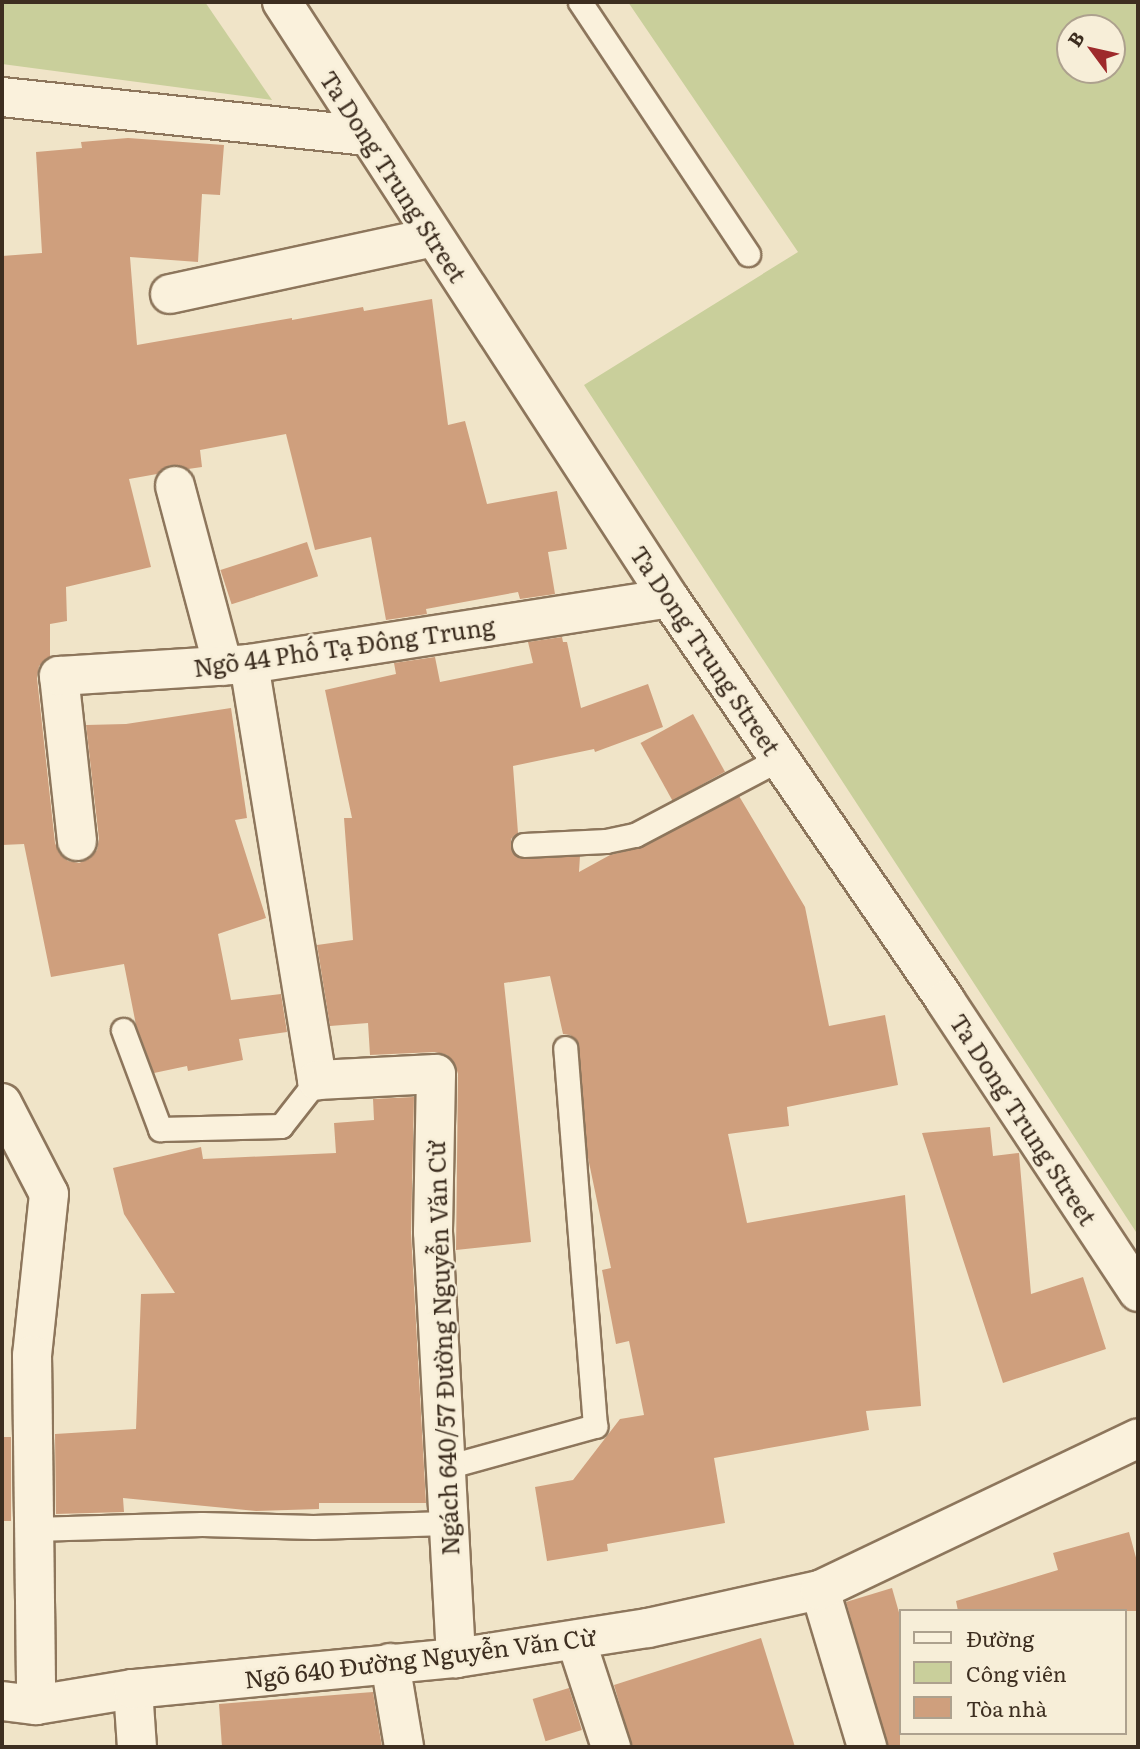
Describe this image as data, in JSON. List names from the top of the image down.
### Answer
{
  "streets": {
    "street": [
      "Ta Dong Trung Street",
      "Ngõ 44 Phố Tạ Đông Trung",
      "Ngách 640/57 Đường Nguyễn Văn Cừ",
      "Ngõ 640 Đường Nguyễn Văn Cừ"
    ]
  },
  "crossings": [
    ["Ta Dong Trung Street", "Ngõ 44 Phố Tạ Đông Trung"],
    ["Ngách 640/57 Đường Nguyễn Văn Cừ", "Ngõ 640 Đường Nguyễn Văn Cừ"]
  ],
  "legend": ["Đường", "Công viên", "Tòa nhà"],
  "north": "top left"
}
